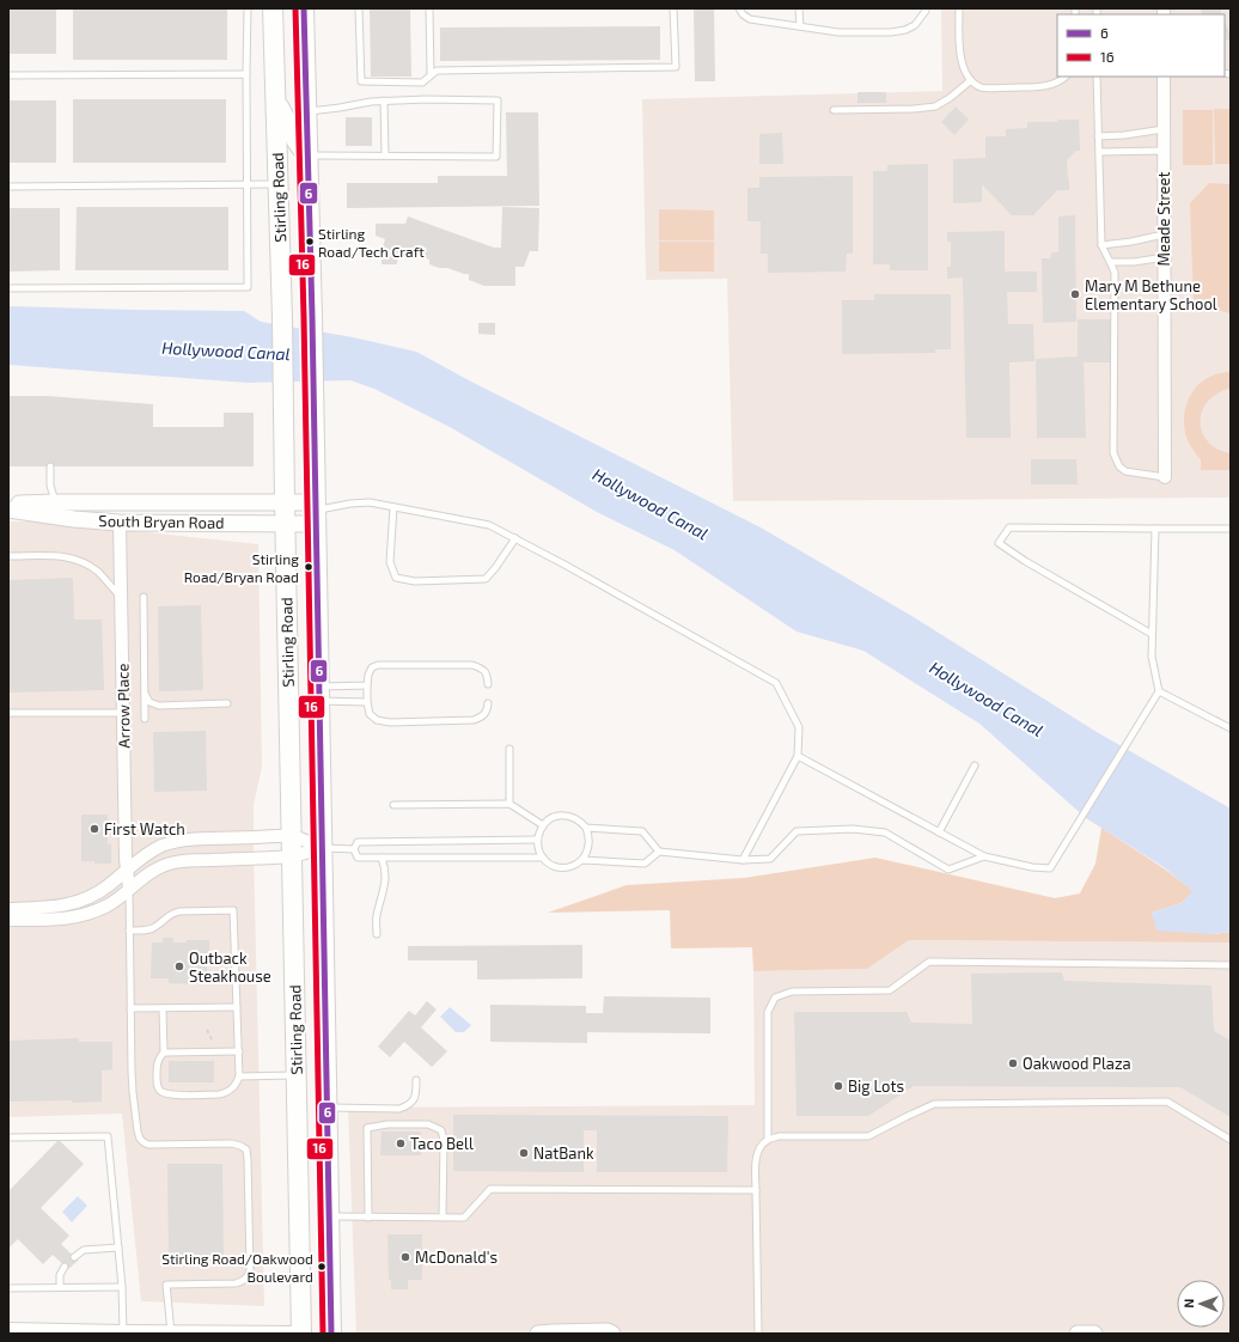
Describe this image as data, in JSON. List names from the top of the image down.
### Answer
{
  "streets": {
    "main road": ["Stirling Road"],
    "street": ["Meade Street", "South Bryan Road", "Arrow Place"]
  },
  "crossings": [
    ["Stirling Road", "South Bryan Road"],
    ["South Bryan Road", "Arrow Place"]
  ],
  "water": ["Hollywood Canal"],
  "places": [
    "Stirling Road/Tech Craft",
    "Mary M Bethune Elementary School",
    "Stirling Road/Bryan Road",
    "First Watch",
    "Outback Steakhouse",
    "Oakwood Plaza",
    "Big Lots",
    "Taco Bell",
    "NatBank",
    "McDonald's",
    "Stirling Road/Oakwood Boulevard"
  ],
  "lines": ["transit line 6", "transit line 16"],
  "legend": ["6", "16"],
  "north": "left"
}
